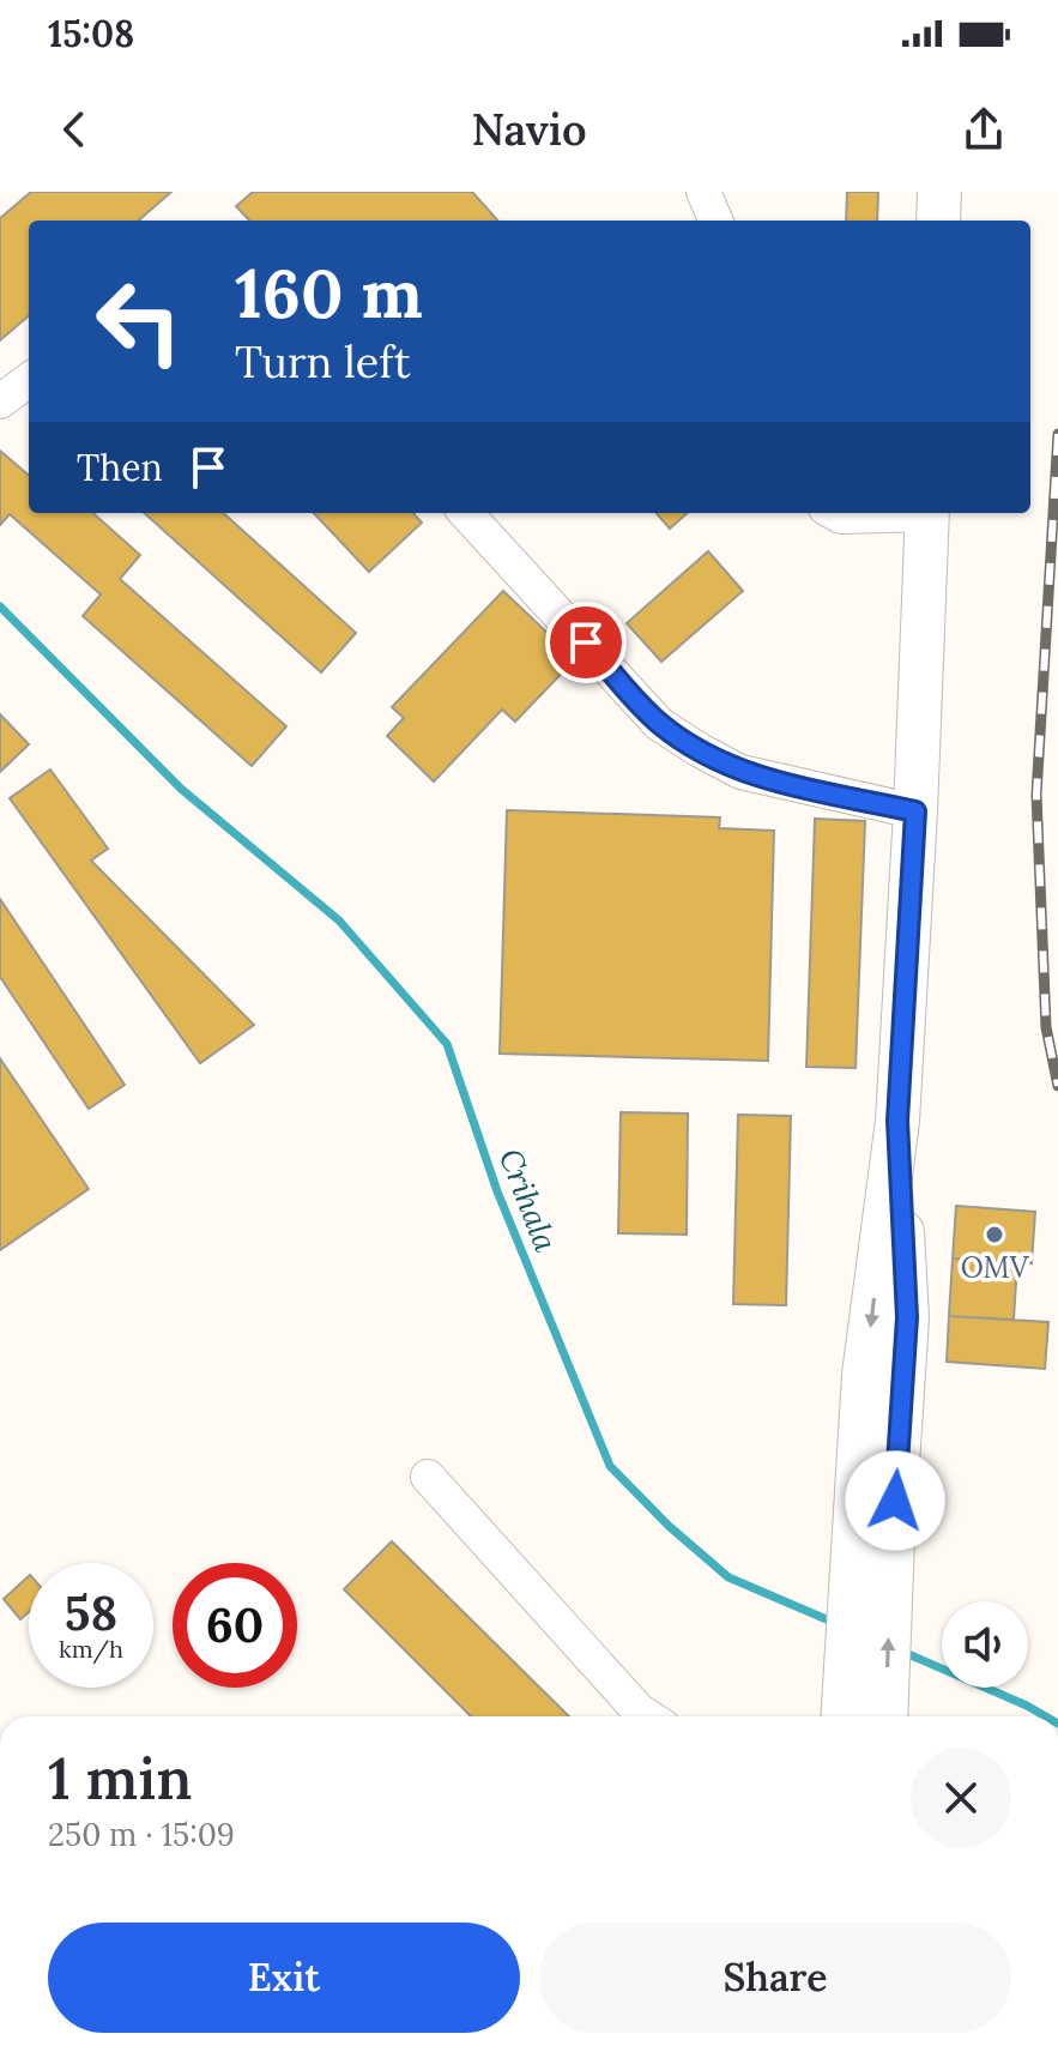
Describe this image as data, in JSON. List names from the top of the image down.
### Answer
{
  "water": ["Crihala"],
  "places": ["OMV"],
  "page": {
    "status": "15:08",
    "header": "Navio",
    "turn": ["160 m", "Turn left"],
    "then": "Then",
    "speed": "58 km/h",
    "limit": "60",
    "heading": ["1 min", "250 m · 15:09"],
    "buttons": ["Exit", "Share"]
  }
}
